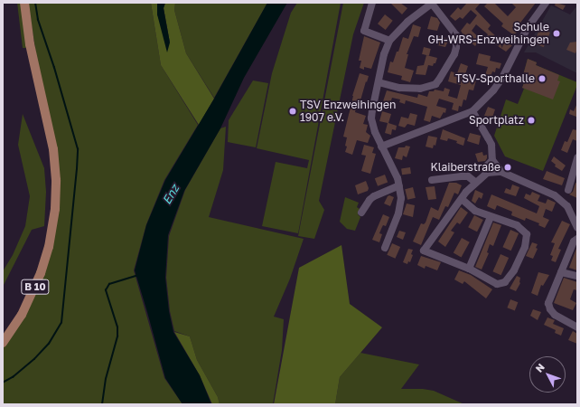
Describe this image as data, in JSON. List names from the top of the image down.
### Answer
{
  "streets": {
    "main road": ["B 10"]
  },
  "water": ["Enz"],
  "places": [
    "Schule GH-WRS-Enzweihingen",
    "TSV-Sporthalle",
    "TSV Enzweihingen 1907 e.V.",
    "Sportplatz",
    "Klaiberstraße"
  ],
  "north": "top left"
}
